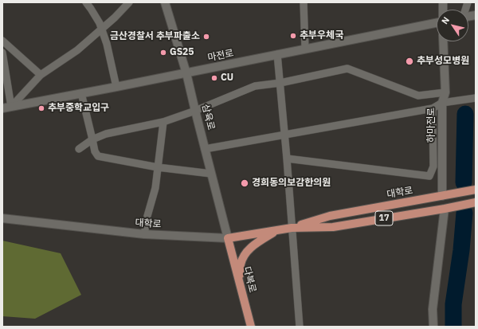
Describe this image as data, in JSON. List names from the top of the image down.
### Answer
{
  "streets": {
    "main road": ["대학로", "17", "다복로"],
    "street": ["마전로", "삼육로", "하마전로"]
  },
  "crossings": [
    ["마전로", "삼육로"],
    ["삼육로", "대학로"],
    ["삼육로", "다복로"],
    ["하마전로", "대학로"],
    ["대학로", "17"],
    ["대학로", "다복로"],
    ["17", "다복로"]
  ],
  "places": [
    "추부우체국",
    "금산경찰서 추부파출소",
    "GS25",
    "추부성모병원",
    "CU",
    "추부중학교입구",
    "경희동의보감한의원"
  ],
  "north": "top left"
}
